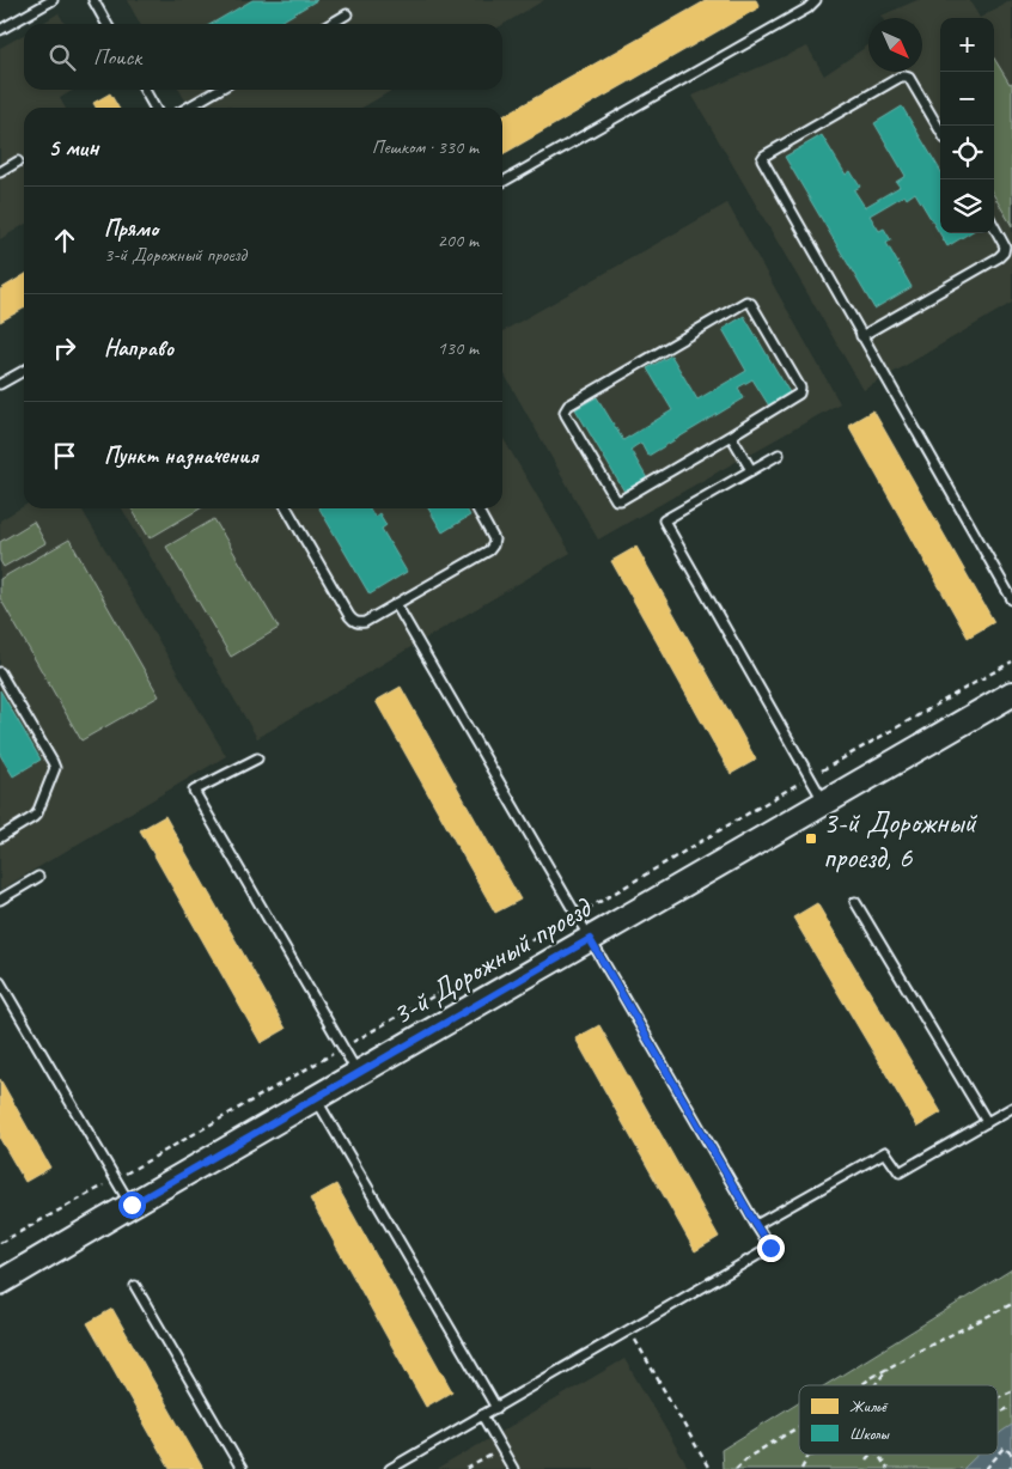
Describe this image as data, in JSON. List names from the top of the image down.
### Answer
{
  "streets": {
    "street": ["3-й Дорожный проезд"]
  },
  "places": {
    "transit": ["3-й Дорожный проезд, 6"]
  },
  "legend": ["Жильё", "Школы"],
  "north": "bottom right",
  "page": {
    "map_buttons": ["+", "−"],
    "search": "Поиск",
    "heading": ["5 мин", "Пешком · 330 m"],
    "list": [
      ["Прямо", "3-й Дорожный проезд", "200 m"],
      ["Направо", "130 m"],
      "Пункт назначения"
    ]
  }
}
